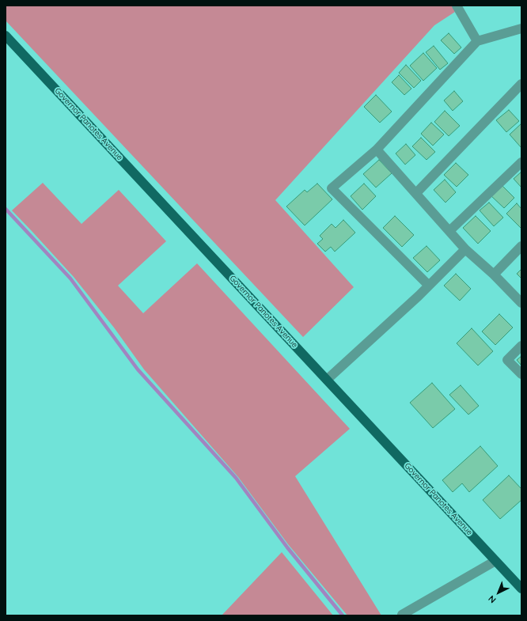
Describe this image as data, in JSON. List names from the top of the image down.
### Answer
{
  "streets": {
    "main road": ["Governor Panotes Avenue"]
  },
  "north": "bottom left"
}
